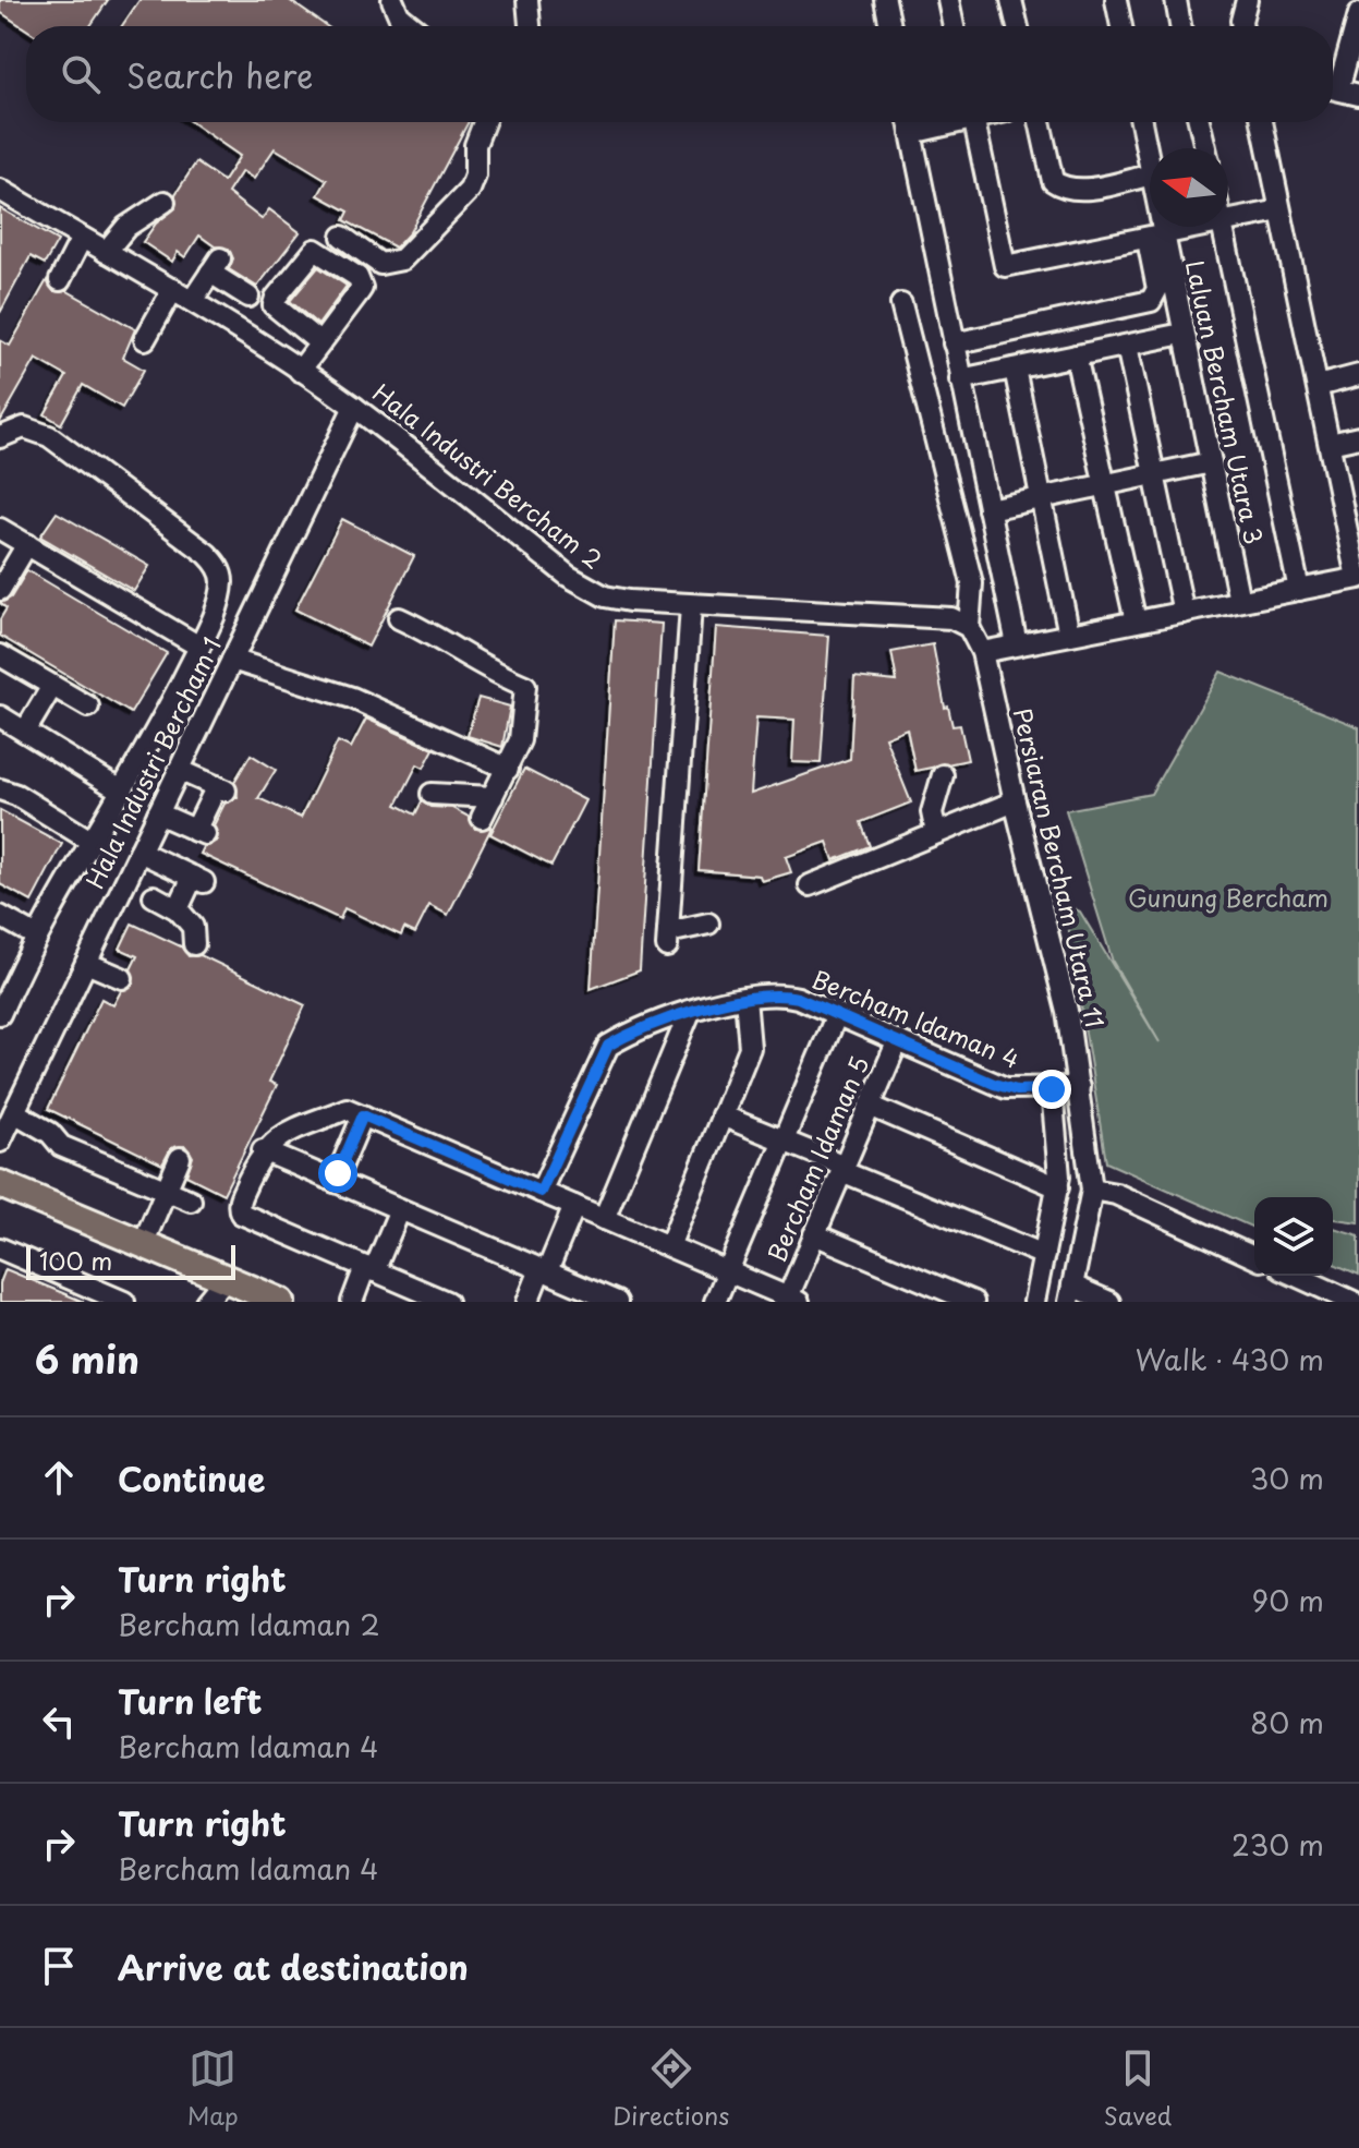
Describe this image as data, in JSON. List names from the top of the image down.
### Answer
{
  "streets": {
    "street": [
      "Laluan Bercham Utara 3",
      "Hala Industri Bercham 2",
      "Hala Industri Bercham 1",
      "Persiaran Bercham Utara 11",
      "Bercham Idaman 4",
      "Bercham Idaman 5"
    ]
  },
  "crossings": [
    ["Hala Industri Bercham 2", "Hala Industri Bercham 1"],
    ["Persiaran Bercham Utara 11", "Bercham Idaman 4"],
    ["Bercham Idaman 4", "Bercham Idaman 5"]
  ],
  "parks": ["Gunung Bercham"],
  "scale_bar": "100 m",
  "north": "left",
  "page": {
    "search": "Search here",
    "scale": "100 m",
    "heading": ["6 min", "Walk · 430 m"],
    "list": [
      ["Continue", "30 m"],
      ["Turn right", "Bercham Idaman 2", "90 m"],
      ["Turn left", "Bercham Idaman 4", "80 m"],
      ["Turn right", "Bercham Idaman 4", "230 m"],
      "Arrive at destination"
    ],
    "nav": ["Map", "Directions", "Saved"]
  }
}
